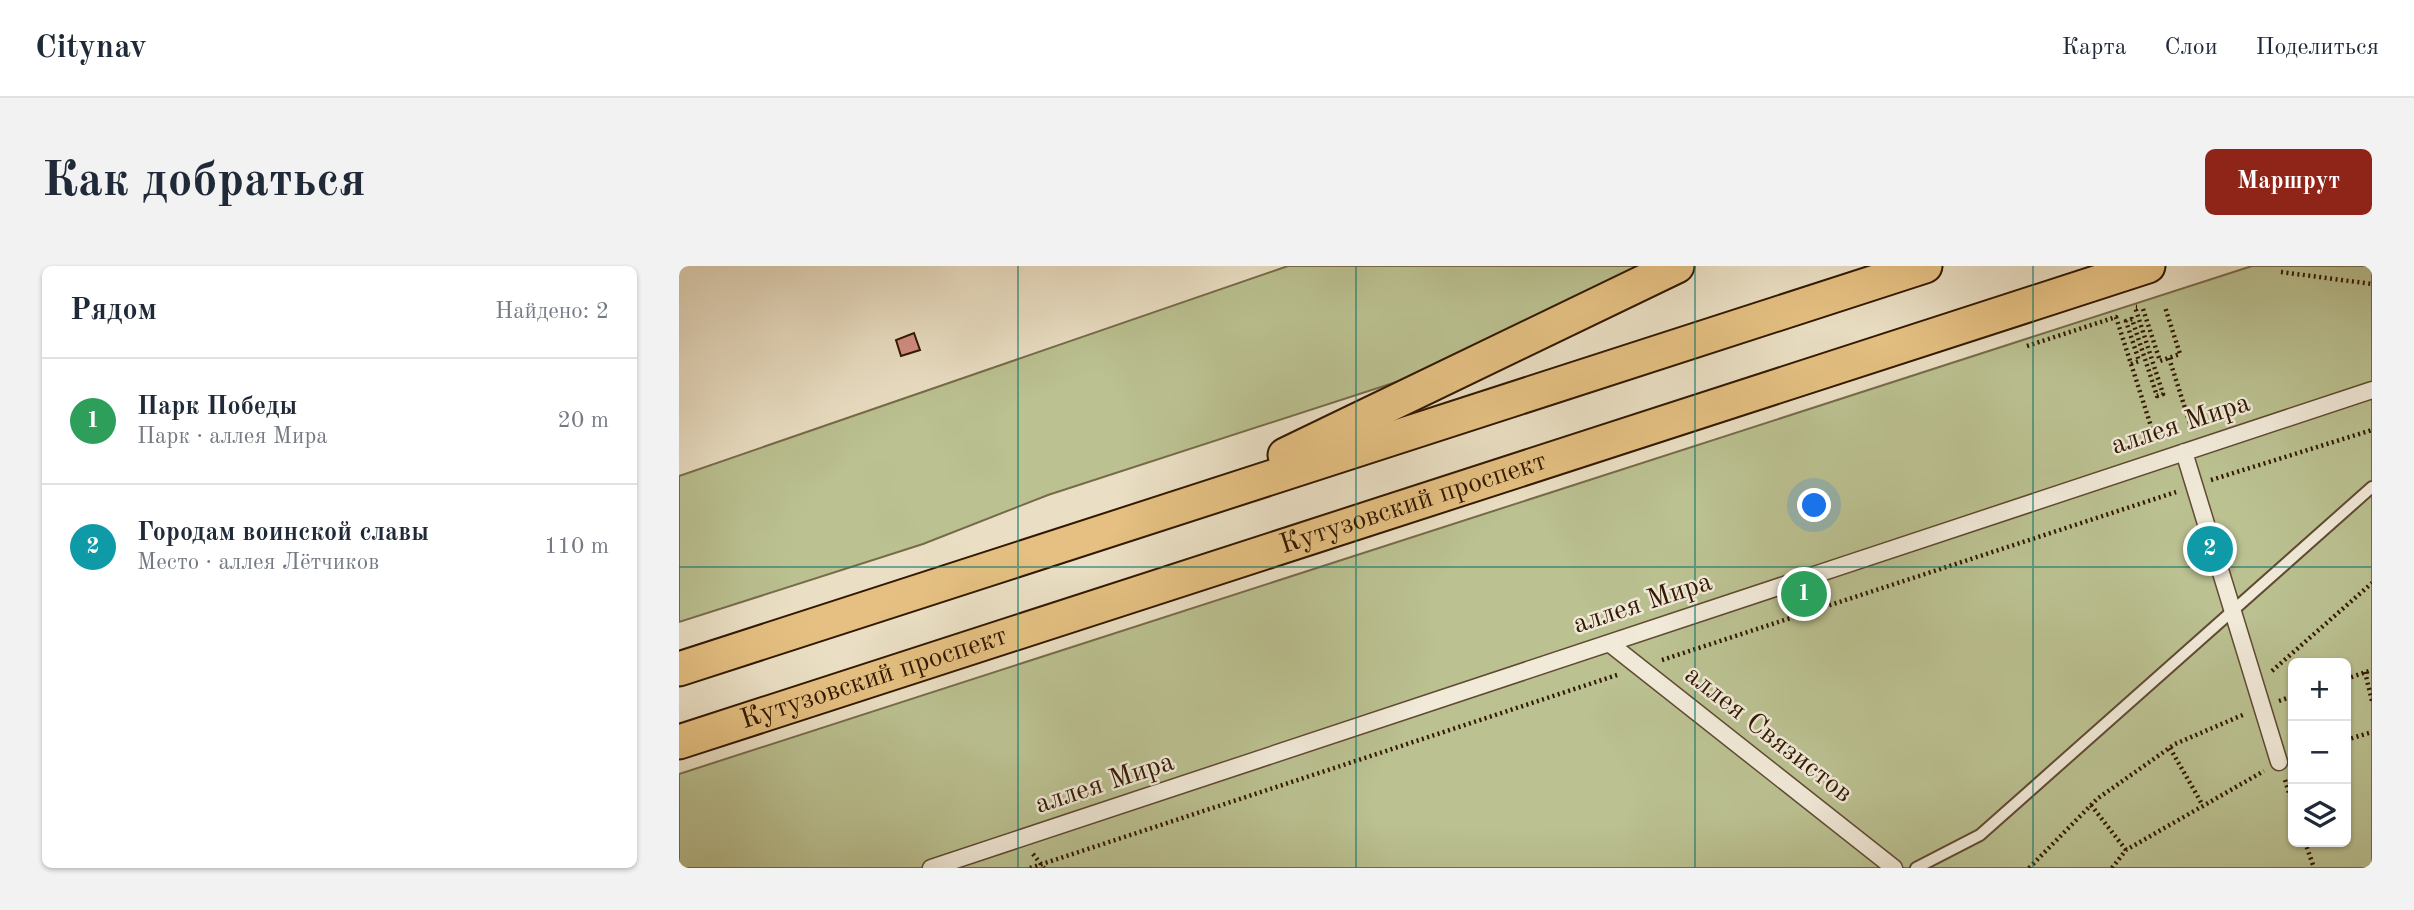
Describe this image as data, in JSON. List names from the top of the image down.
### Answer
{
  "streets": {
    "main road": ["Кутузовский проспект"],
    "street": ["аллея Мира", "аллея Связистов"]
  },
  "crossings": [
    ["аллея Мира", "аллея Связистов"]
  ],
  "page": {
    "header": "Citynav",
    "nav": ["Карта", "Слои", "Поделиться"],
    "buttons": "Маршрут",
    "title": "Как добраться",
    "heading": ["Рядом", "Найдено: 2"],
    "list": [
      {
        "mark": "1",
        "name": "Парк Победы",
        "note": "Парк · аллея Мира",
        "value": "20 m"
      },
      {
        "mark": "2",
        "name": "Городам воинской славы",
        "note": "Место · аллея Лётчиков",
        "value": "110 m"
      }
    ],
    "pins": ["2", "1"],
    "map_buttons": ["+", "−"]
  }
}
